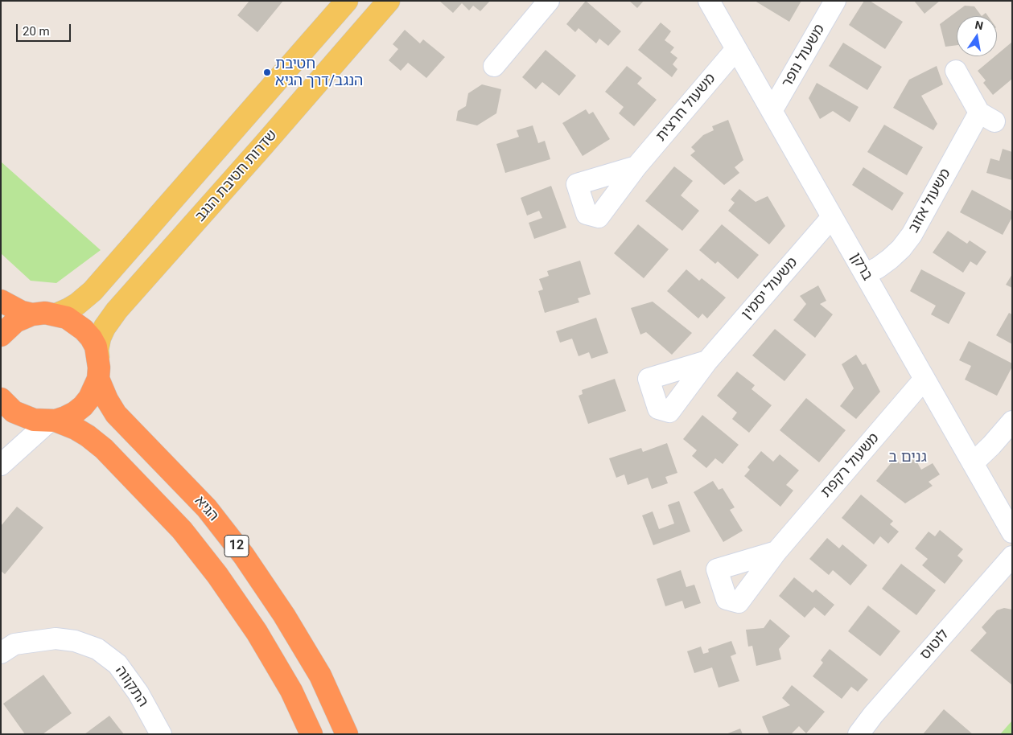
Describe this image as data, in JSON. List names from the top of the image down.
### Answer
{
  "streets": {
    "highway": ["הגיא", "12"],
    "main road": ["שדרות חטיבת הנגב"],
    "street": [
      "משעול נופר",
      "משעול חרצית",
      "משעול אזוב",
      "ברקן",
      "משעול יסמין",
      "משעול רקפת",
      "לוטוס",
      "התקווה"
    ]
  },
  "crossings": [
    ["משעול נופר", "ברקן"],
    ["משעול חרצית", "ברקן"],
    ["שדרות חטיבת הנגב", "12"],
    ["משעול אזוב", "ברקן"],
    ["ברקן", "משעול יסמין"],
    ["ברקן", "משעול רקפת"],
    ["הגיא", "12"]
  ],
  "districts": ["גנים ב"],
  "places": ["חטיבת הנגב/דרך הגיא"],
  "scale_bar": "20 m",
  "north": "top"
}
